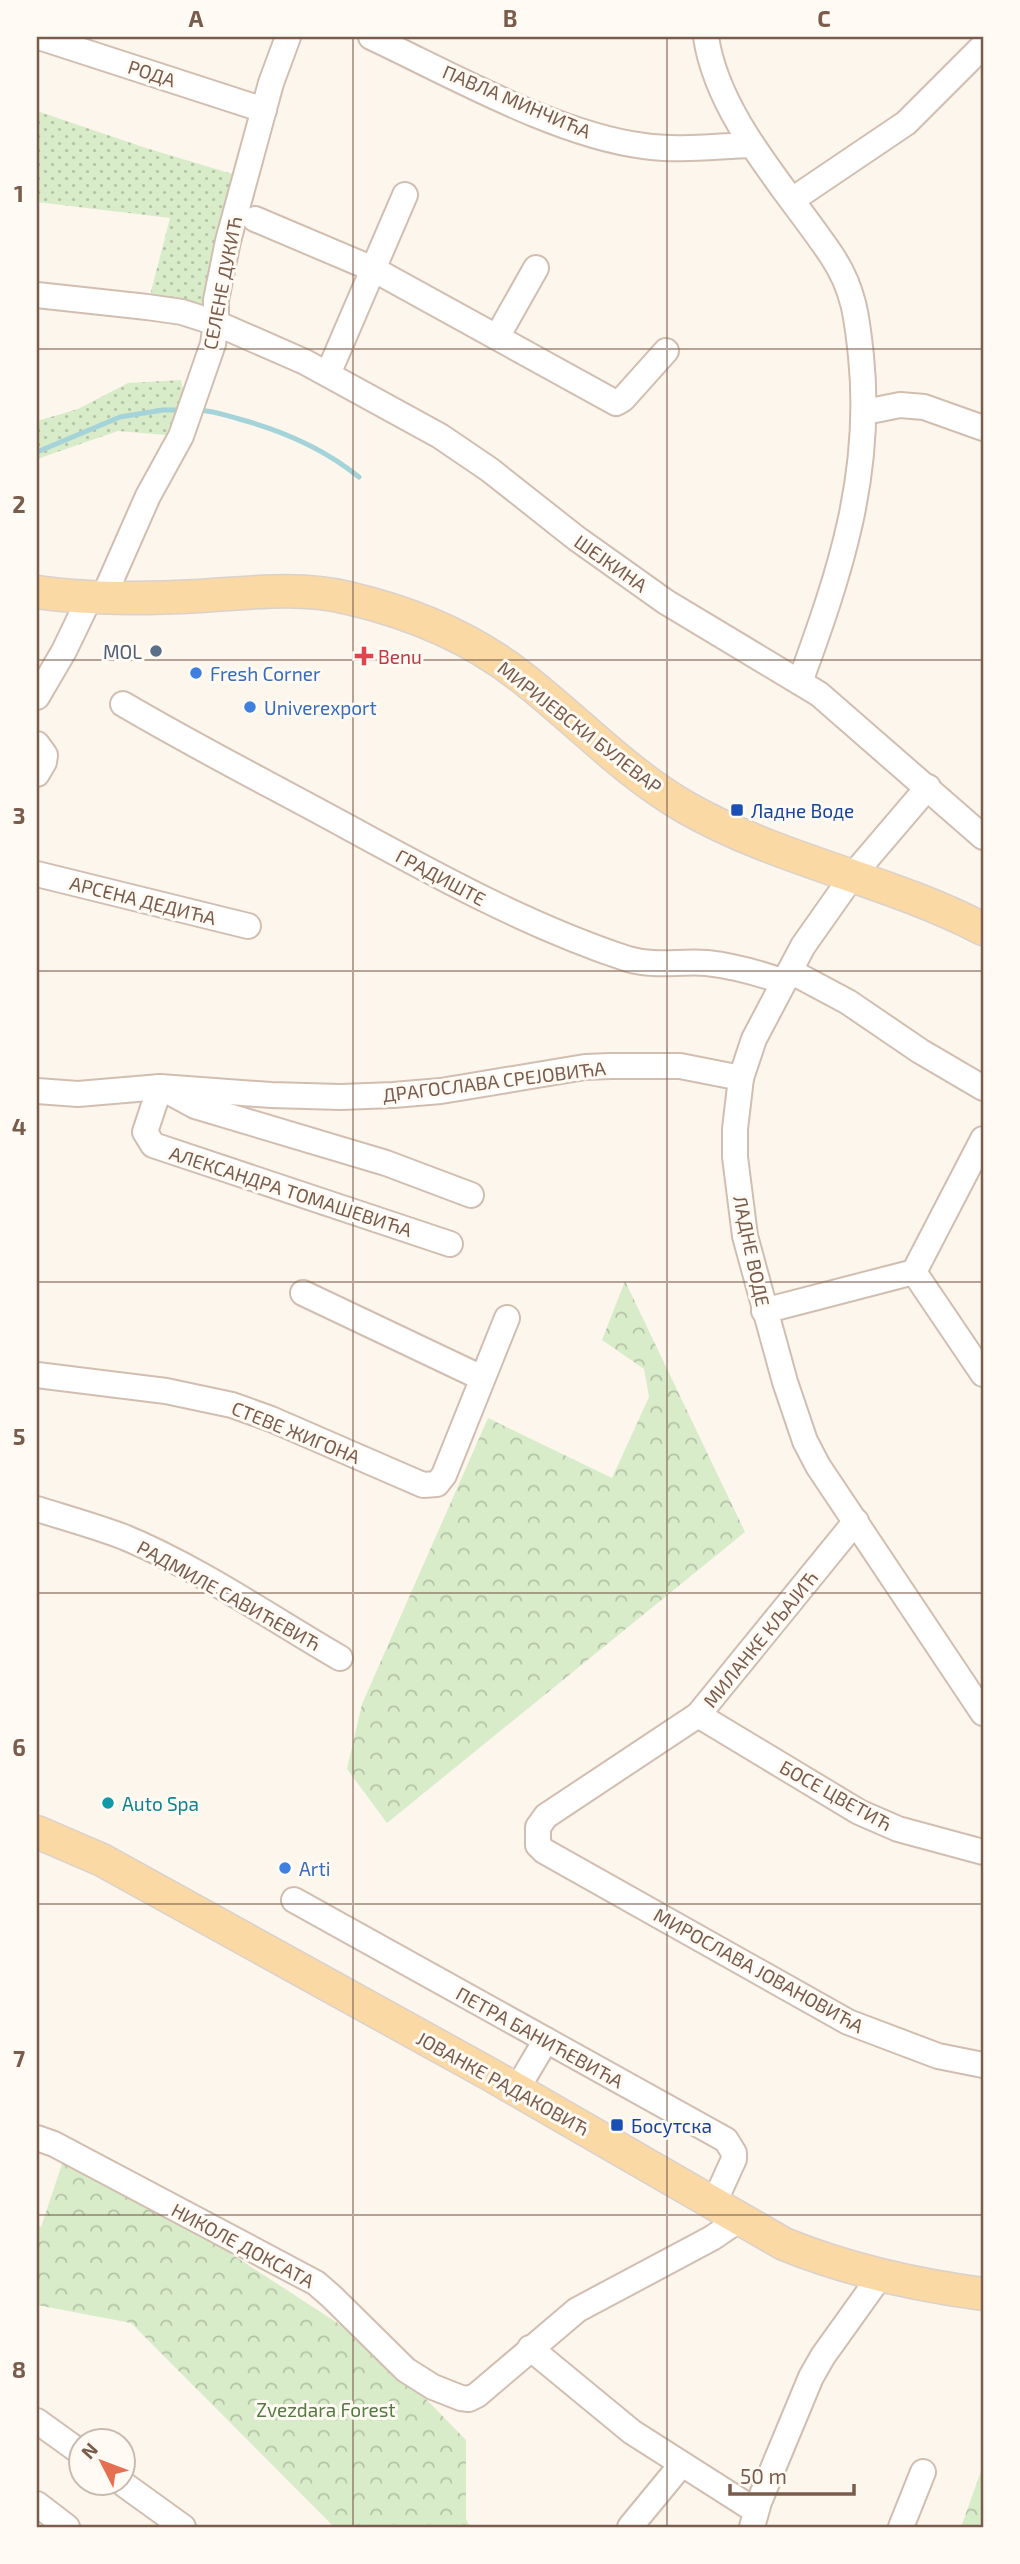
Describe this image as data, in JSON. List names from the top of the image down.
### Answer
{
  "streets": {
    "main road": ["МИРИЈЕВСКИ БУЛЕВАР", "ЈОВАНКЕ РАДАКОВИЋ"],
    "street": [
      "РОДА",
      "ПАВЛА МИНЧИЋА",
      "СЕЛЕНЕ ДУКИЋ",
      "ШЕЈКИНА",
      "ГРАДИШТЕ",
      "АРСЕНА ДЕДИЋА",
      "ДРАГОСЛАВА СРЕЈОВИЋА",
      "АЛЕКСАНДРА ТОМАШЕВИЋА",
      "ЛАДНЕ ВОДЕ",
      "СТЕВЕ ЖИГОНА",
      "РАДМИЛЕ САВИЋЕВИЋ",
      "МИЛАНКЕ КЉАЈИЋ",
      "БОСЕ ЦВЕТИЋ",
      "МИРОСЛАВА ЈОВАНОВИЋА",
      "ПЕТРА БАНИЋЕВИЋА",
      "НИКОЛЕ ДОКСАТА"
    ]
  },
  "crossings": [
    ["РОДА", "СЕЛЕНЕ ДУКИЋ"],
    ["СЕЛЕНЕ ДУКИЋ", "ШЕЈКИНА"],
    ["СЕЛЕНЕ ДУКИЋ", "МИРИЈЕВСКИ БУЛЕВАР"],
    ["ШЕЈКИНА", "ЛАДНЕ ВОДЕ"],
    ["МИРИЈЕВСКИ БУЛЕВАР", "ЛАДНЕ ВОДЕ"],
    ["ГРАДИШТЕ", "ЛАДНЕ ВОДЕ"],
    ["ДРАГОСЛАВА СРЕЈОВИЋА", "АЛЕКСАНДРА ТОМАШЕВИЋА"],
    ["ДРАГОСЛАВА СРЕЈОВИЋА", "ЛАДНЕ ВОДЕ"],
    ["ЛАДНЕ ВОДЕ", "МИЛАНКЕ КЉАЈИЋ"],
    ["МИЛАНКЕ КЉАЈИЋ", "БОСЕ ЦВЕТИЋ"],
    ["МИЛАНКЕ КЉАЈИЋ", "МИРОСЛАВА ЈОВАНОВИЋА"],
    ["ПЕТРА БАНИЋЕВИЋА", "ЈОВАНКЕ РАДАКОВИЋ"],
    ["ПЕТРА БАНИЋЕВИЋА", "НИКОЛЕ ДОКСАТА"],
    ["ЈОВАНКЕ РАДАКОВИЋ", "НИКОЛЕ ДОКСАТА"]
  ],
  "parks": ["Zvezdara Forest"],
  "places": {
    "other": [
      "MOL",
      "Fresh Corner",
      "Univerexport",
      "Auto Spa",
      "Arti"
    ],
    "health": ["Benu"],
    "transit": ["Ладне Воде", "Босутска"]
  },
  "scale_bar": "50 m",
  "north": "top left",
  "grid": {
    "columns": ["A", "B", "C"],
    "rows": [
      "1",
      "2",
      "3",
      "4",
      "5",
      "6",
      "7",
      "8"
    ]
  }
}
